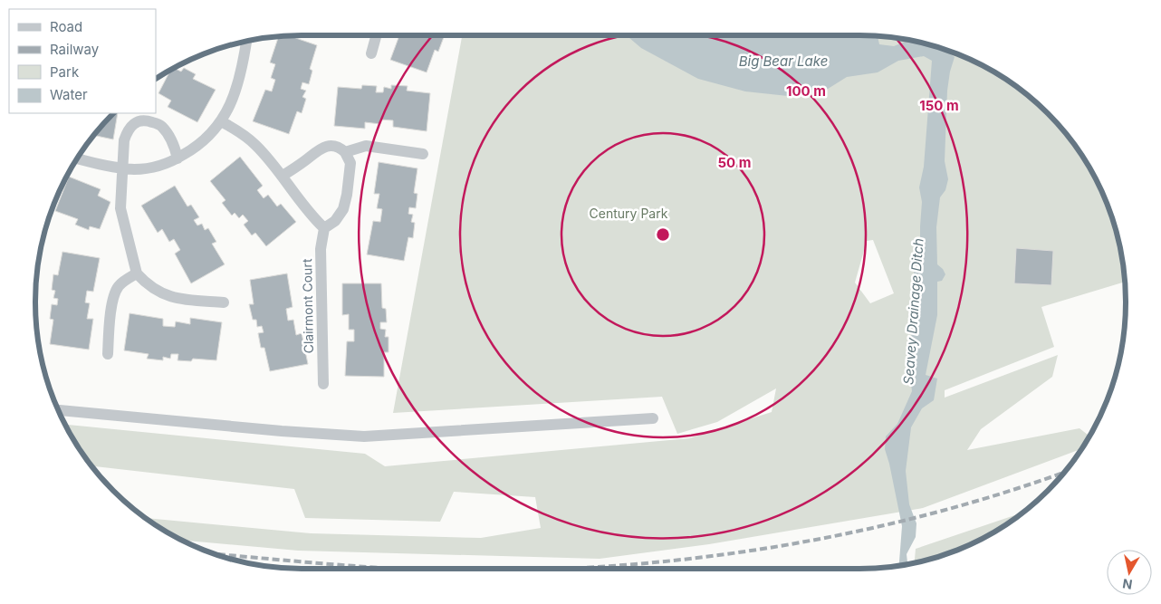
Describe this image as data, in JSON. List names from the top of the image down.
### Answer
{
  "streets": {
    "street": ["Clairmont Court"]
  },
  "water": ["Big Bear Lake", "Seavey Drainage Ditch"],
  "parks": ["Century Park"],
  "legend": [
    "Road",
    "Railway",
    "Park",
    "Water"
  ],
  "north": "bottom",
  "rings": ["100 m", "150 m", "50 m"]
}
